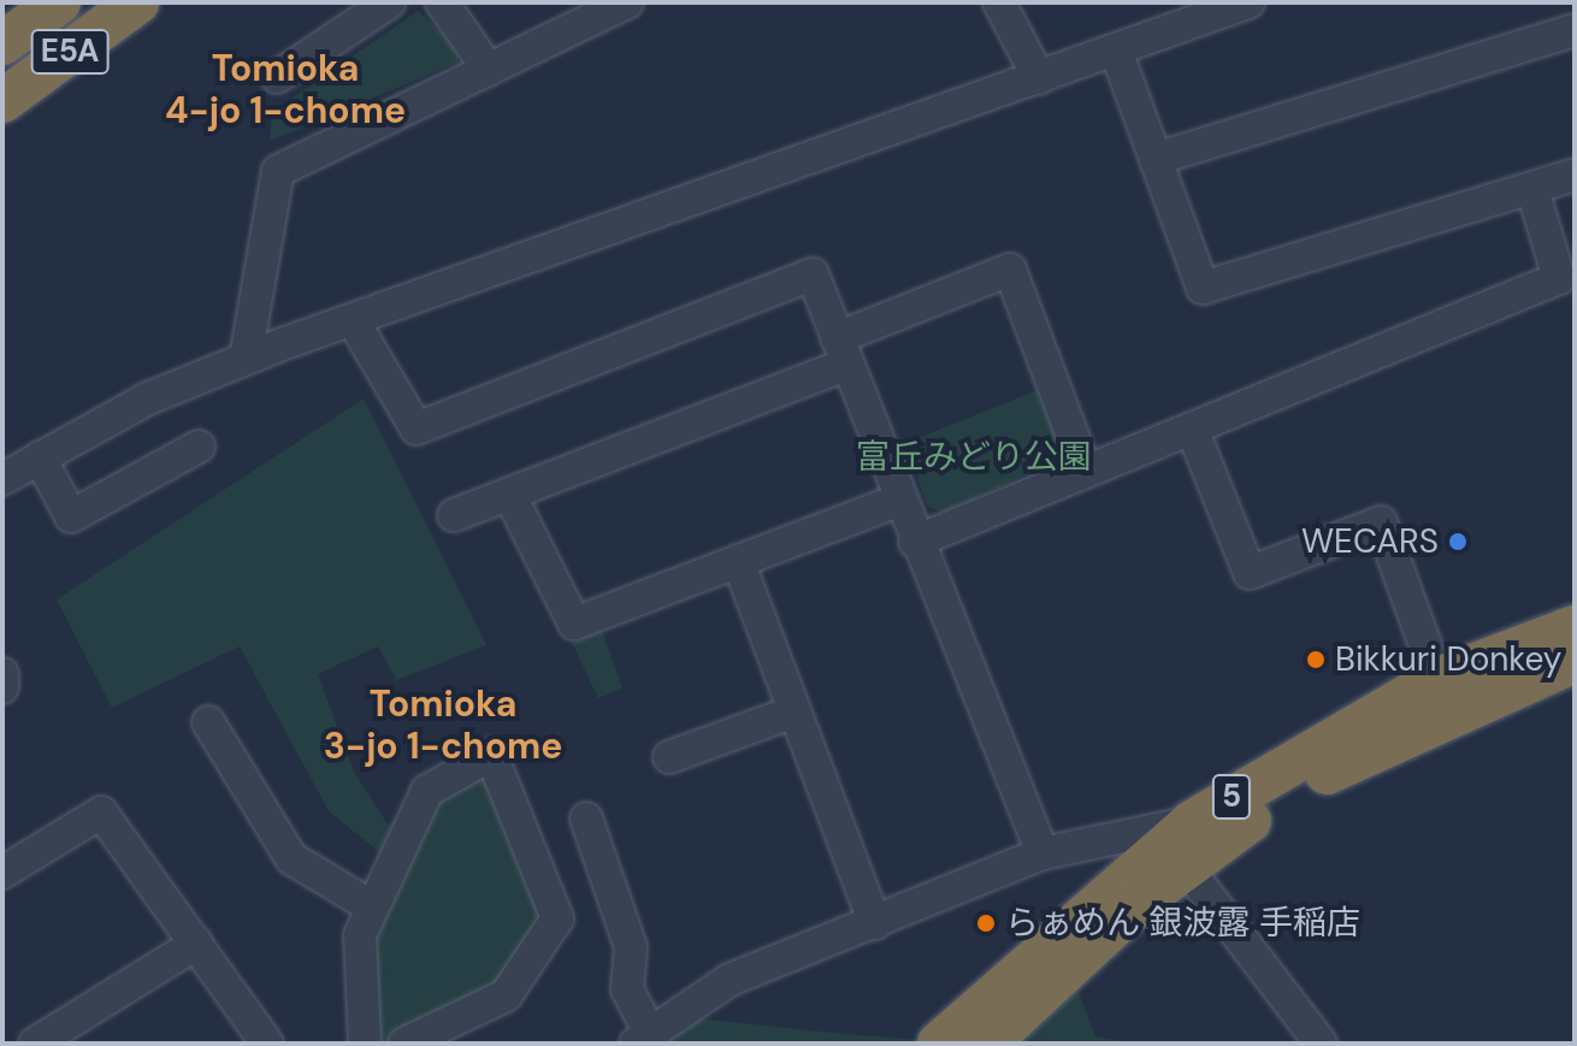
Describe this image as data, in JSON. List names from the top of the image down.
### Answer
{
  "streets": {
    "highway": ["E5A", "5"]
  },
  "districts": ["Tomioka 4-jo 1-chome", "Tomioka 3-jo 1-chome"],
  "parks": ["富丘みどり公園"],
  "places": ["WECARS", "Bikkuri Donkey", "らぁめん 銀波露 手稲店"]
}
